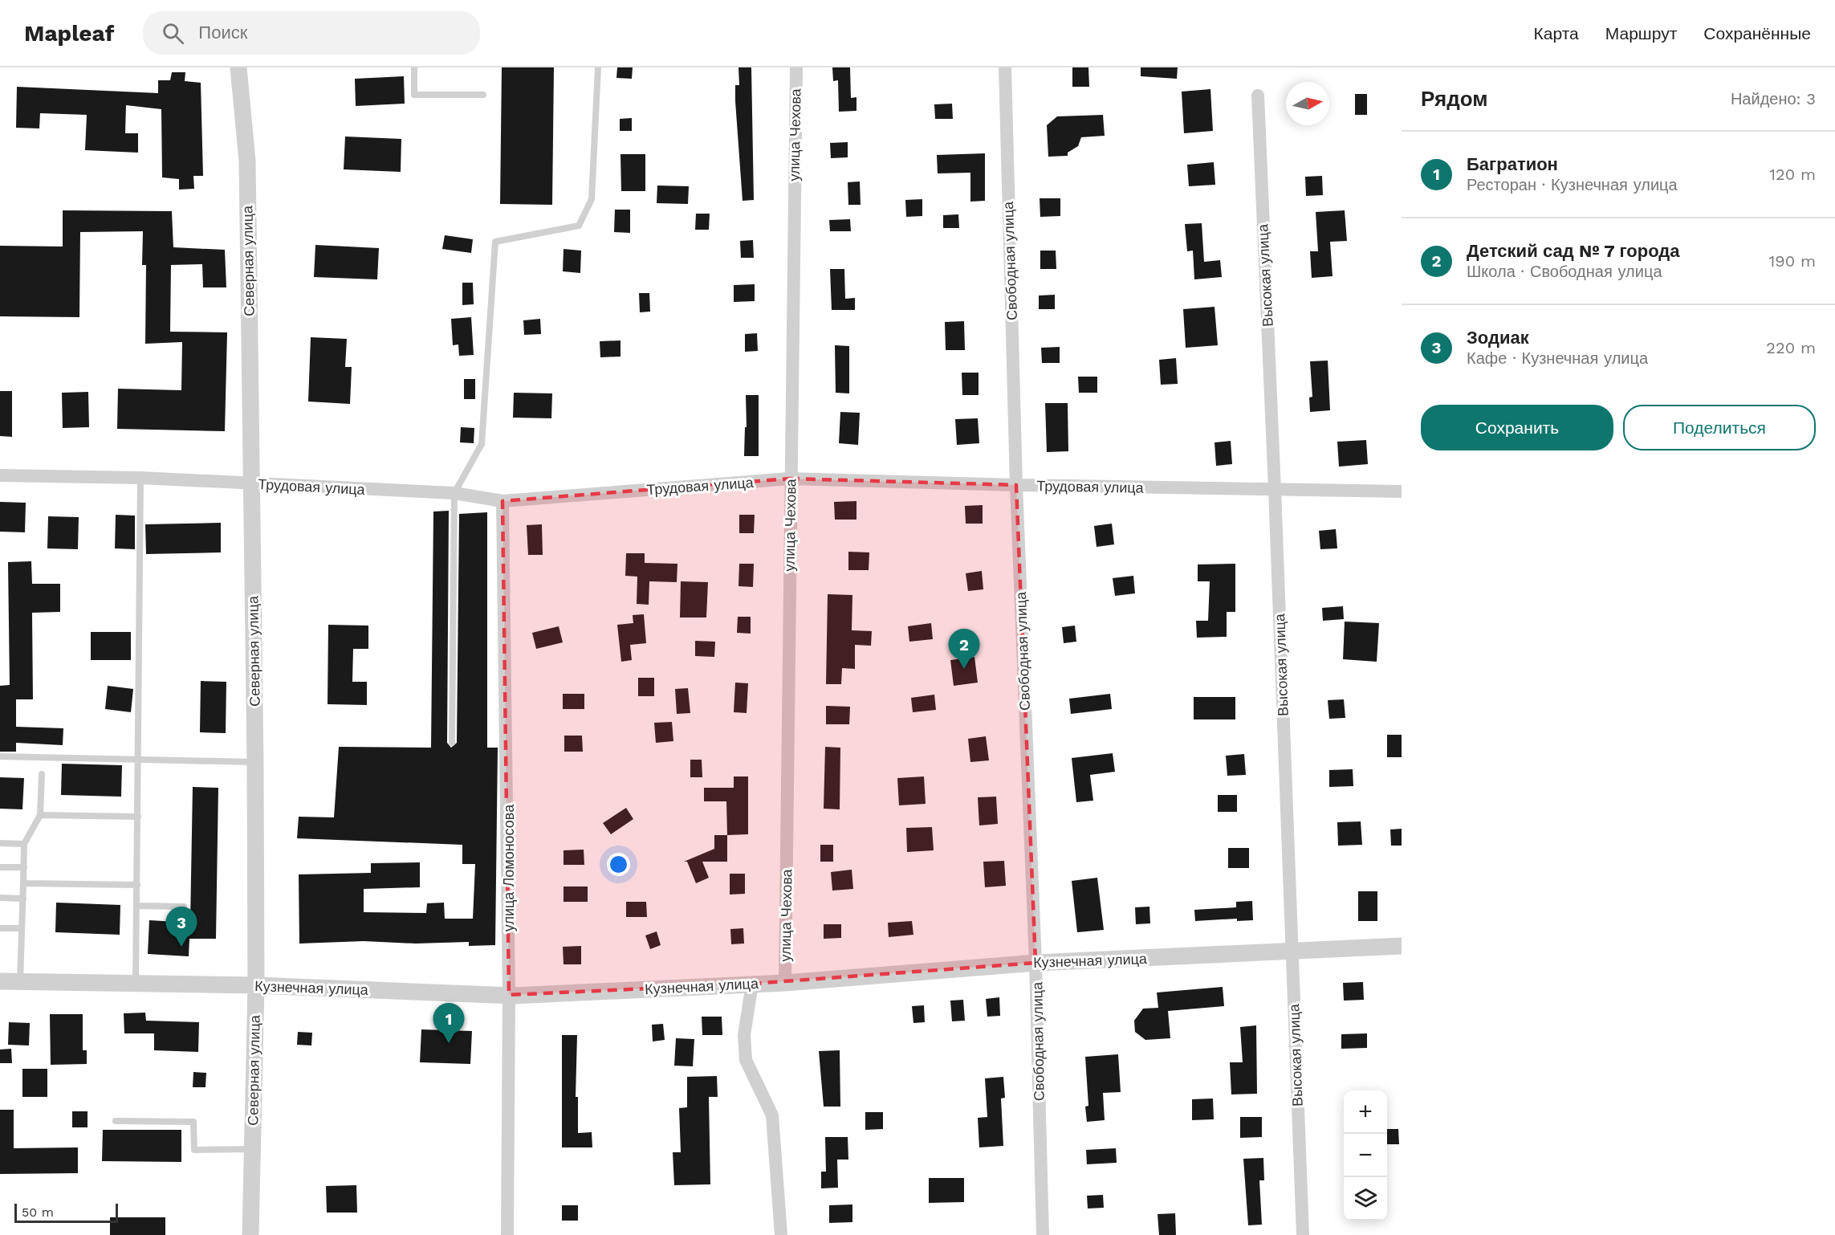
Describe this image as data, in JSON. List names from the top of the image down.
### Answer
{
  "streets": {
    "street": [
      "улица Чехова",
      "Северная улица",
      "Свободная улица",
      "Высокая улица",
      "Трудовая улица",
      "улица Ломоносова",
      "Кузнечная улица"
    ]
  },
  "crossings": [
    ["улица Чехова", "Трудовая улица"],
    ["улица Чехова", "Кузнечная улица"],
    ["Северная улица", "Трудовая улица"],
    ["Северная улица", "Кузнечная улица"],
    ["Свободная улица", "Трудовая улица"],
    ["Свободная улица", "Кузнечная улица"],
    ["Высокая улица", "Трудовая улица"],
    ["Высокая улица", "Кузнечная улица"],
    ["Трудовая улица", "улица Ломоносова"],
    ["улица Ломоносова", "Кузнечная улица"]
  ],
  "scale_bar": "50 m",
  "north": "right",
  "page": {
    "header": "Mapleaf",
    "search": "Поиск",
    "nav": ["Карта", "Маршрут", "Сохранённые"],
    "heading": ["Рядом", "Найдено: 3"],
    "list": [
      {
        "mark": "1",
        "name": "Багратион",
        "note": "Ресторан · Кузнечная улица",
        "value": "120 m"
      },
      {
        "mark": "2",
        "name": "Детский сад № 7 города",
        "note": "Школа · Свободная улица",
        "value": "190 m"
      },
      {
        "mark": "3",
        "name": "Зодиак",
        "note": "Кафе · Кузнечная улица",
        "value": "220 m"
      }
    ],
    "buttons": ["Сохранить", "Поделиться"],
    "pins": ["2", "3", "1"],
    "map_buttons": ["+", "−"],
    "scale": "50 m"
  }
}
